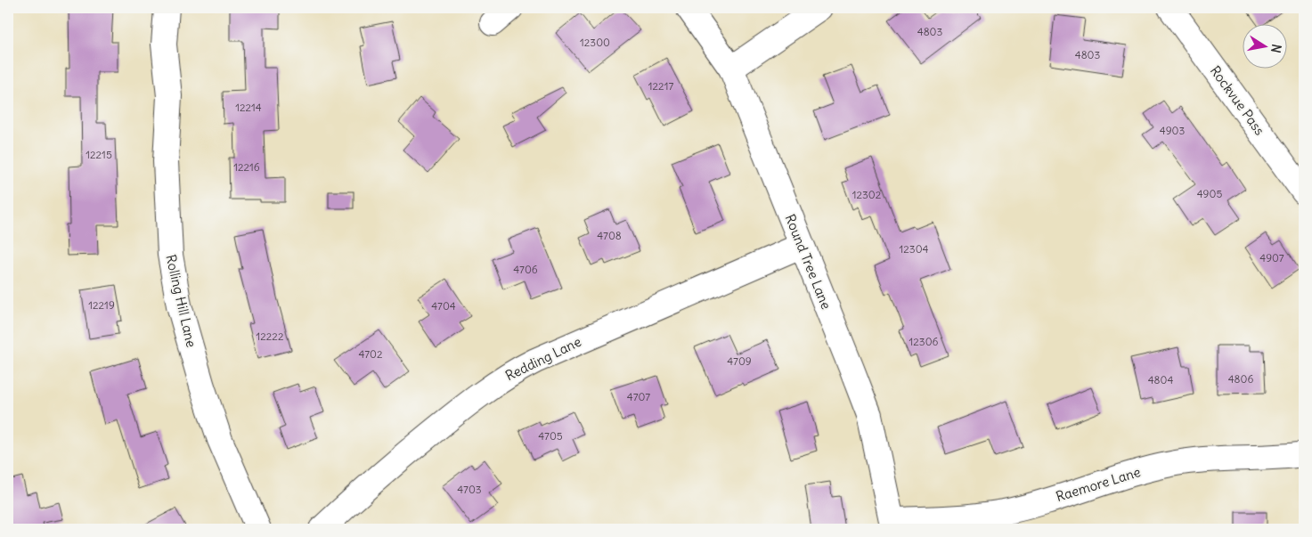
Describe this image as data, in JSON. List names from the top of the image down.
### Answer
{
  "streets": {
    "street": [
      "Rockvue Pass",
      "Round Tree Lane",
      "Rolling Hill Lane",
      "Redding Lane",
      "Raemore Lane"
    ]
  },
  "crossings": [
    ["Round Tree Lane", "Redding Lane"],
    ["Round Tree Lane", "Raemore Lane"]
  ],
  "house_numbers": [
    "4803",
    "12300",
    "4803",
    "12217",
    "12214",
    "4903",
    "12215",
    "12216",
    "4905",
    "12302",
    "4708",
    "12304",
    "4907",
    "4706",
    "12219",
    "4704",
    "12222",
    "12306",
    "4702",
    "4709",
    "4806",
    "4804",
    "4707",
    "4705",
    "4703"
  ],
  "north": "right"
}
